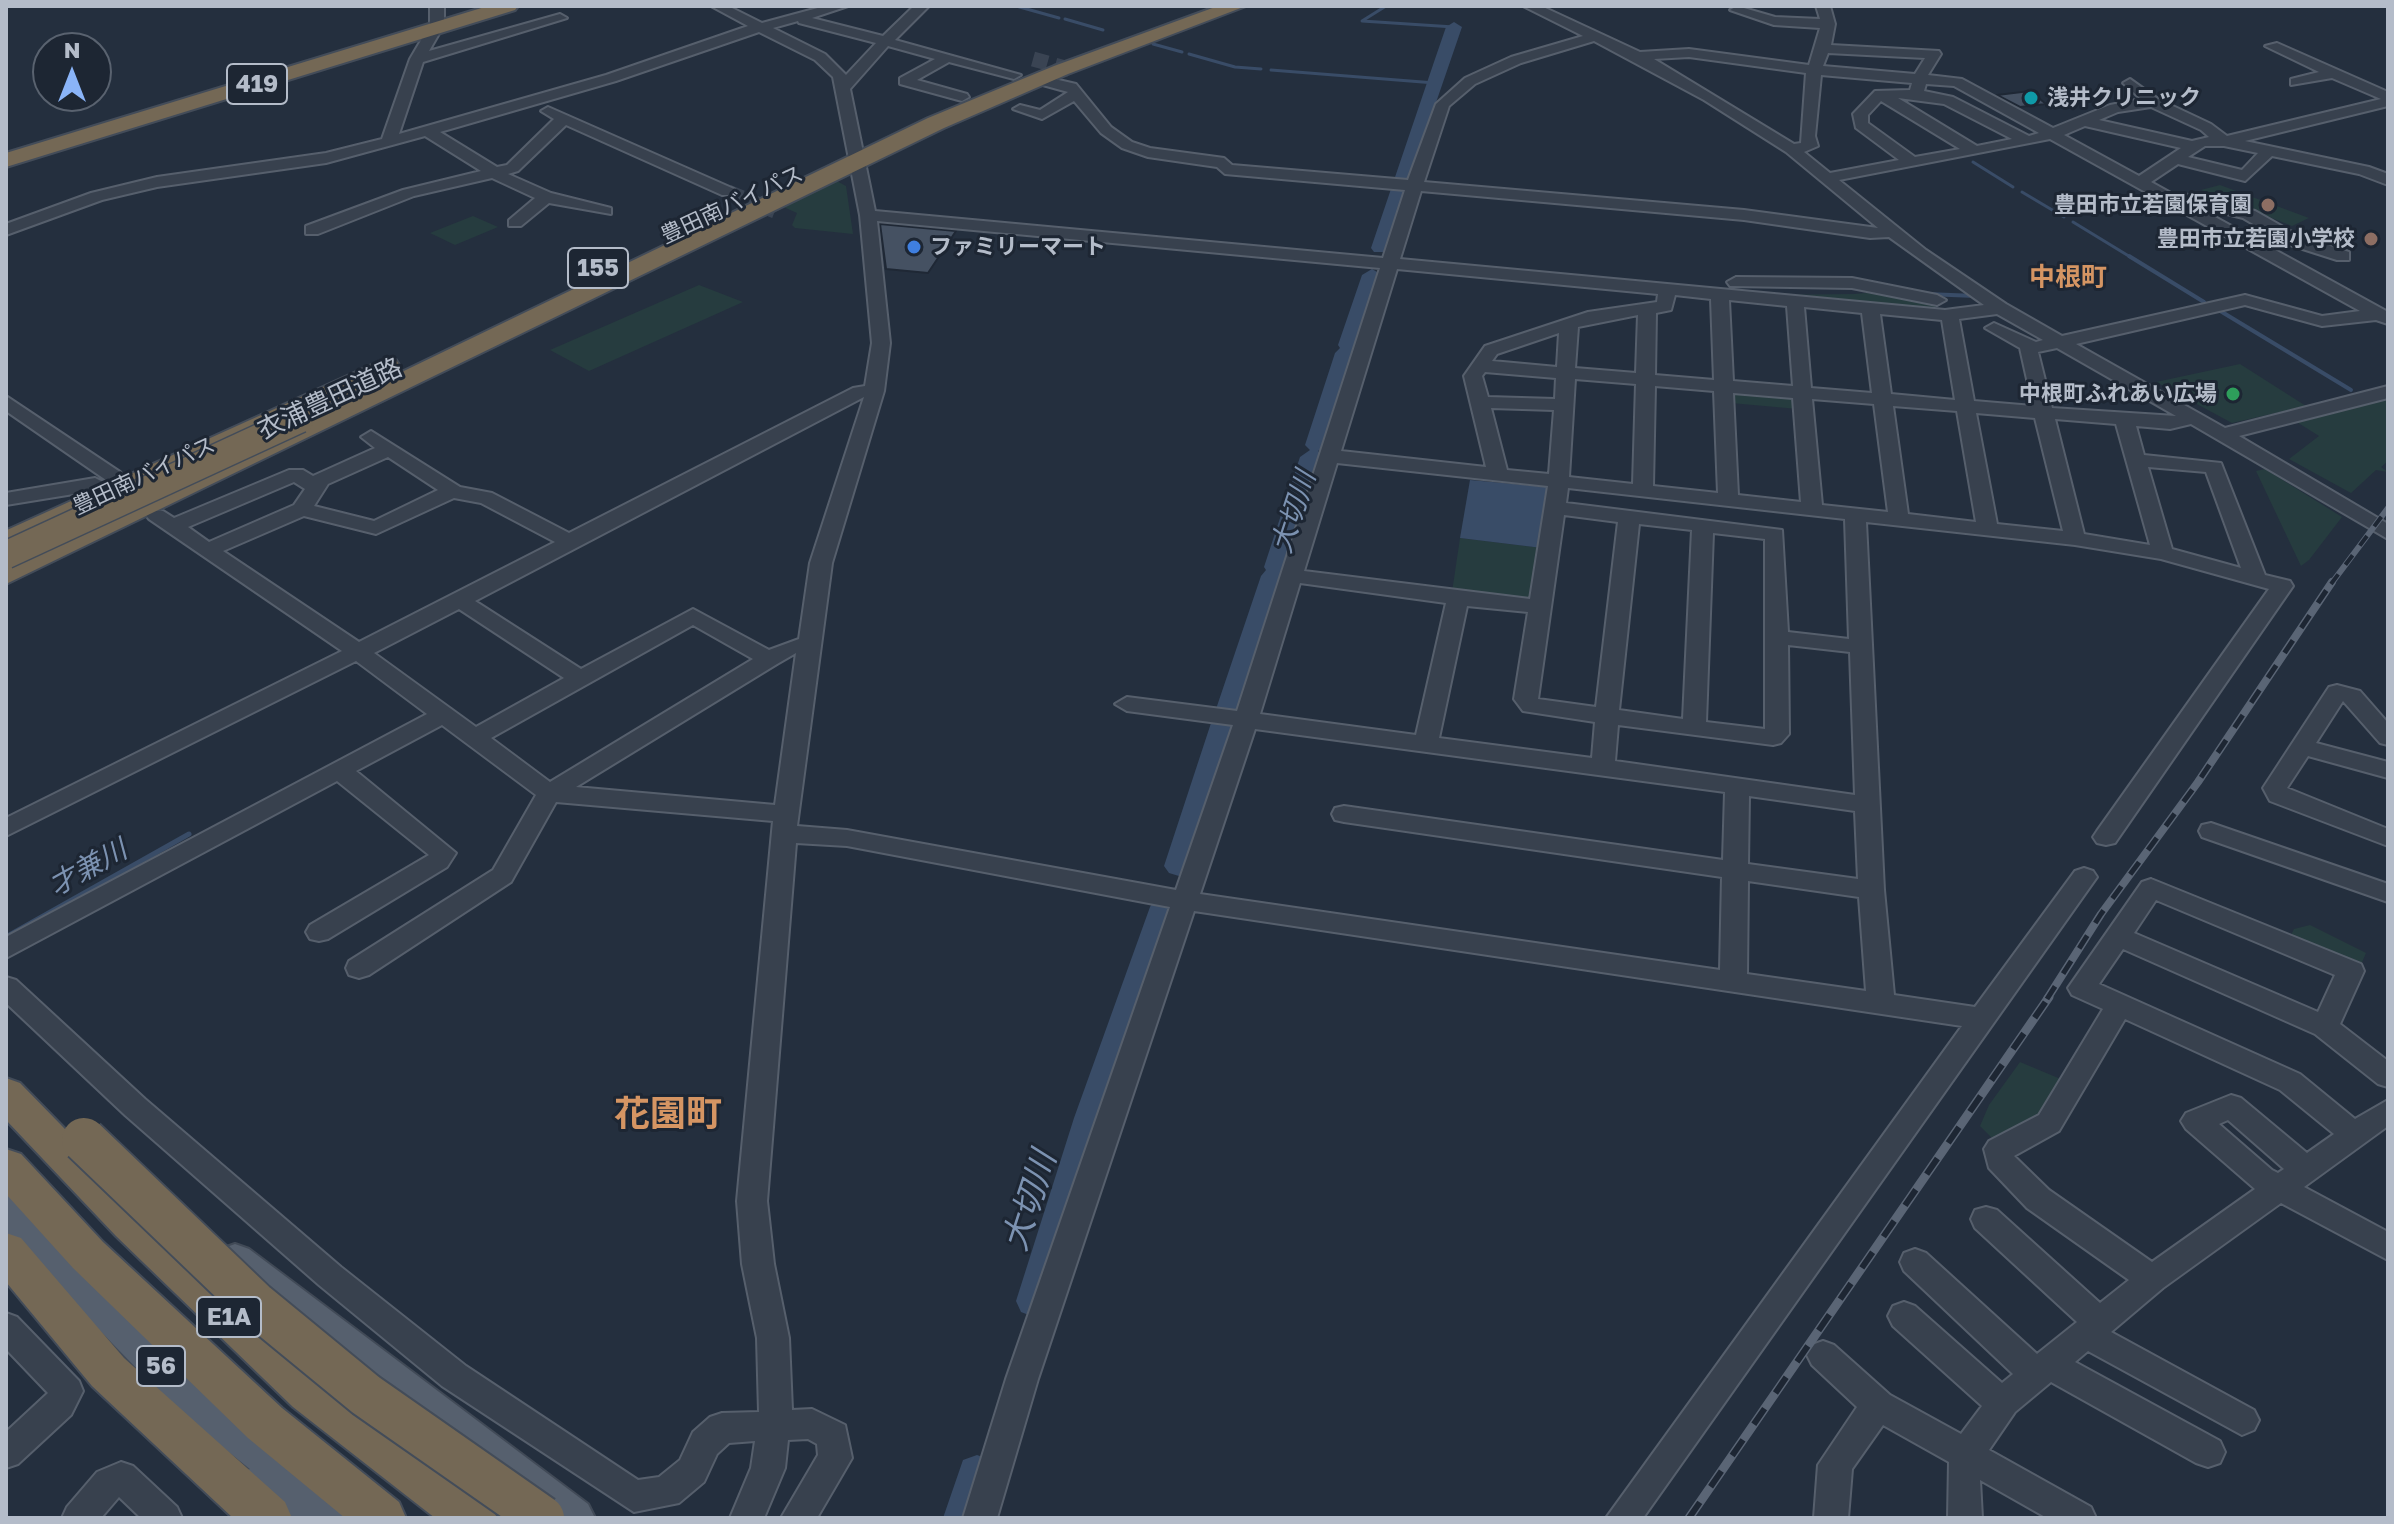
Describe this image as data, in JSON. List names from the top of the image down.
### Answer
{
  "streets": {
    "highway": [
      "419",
      "豊田南バイパス",
      "155",
      "衣浦豊田道路",
      "E1A"
    ],
    "main road": ["56"]
  },
  "crossings": [
    ["豊田南バイパス", "衣浦豊田道路"]
  ],
  "districts": ["中根町", "花園町"],
  "water": ["大切川", "才兼川"],
  "places": [
    "浅井クリニック",
    "豊田市立若園保育園",
    "豊田市立若園小学校",
    "ファミリーマート",
    "中根町ふれあい広場"
  ],
  "north": "top"
}
